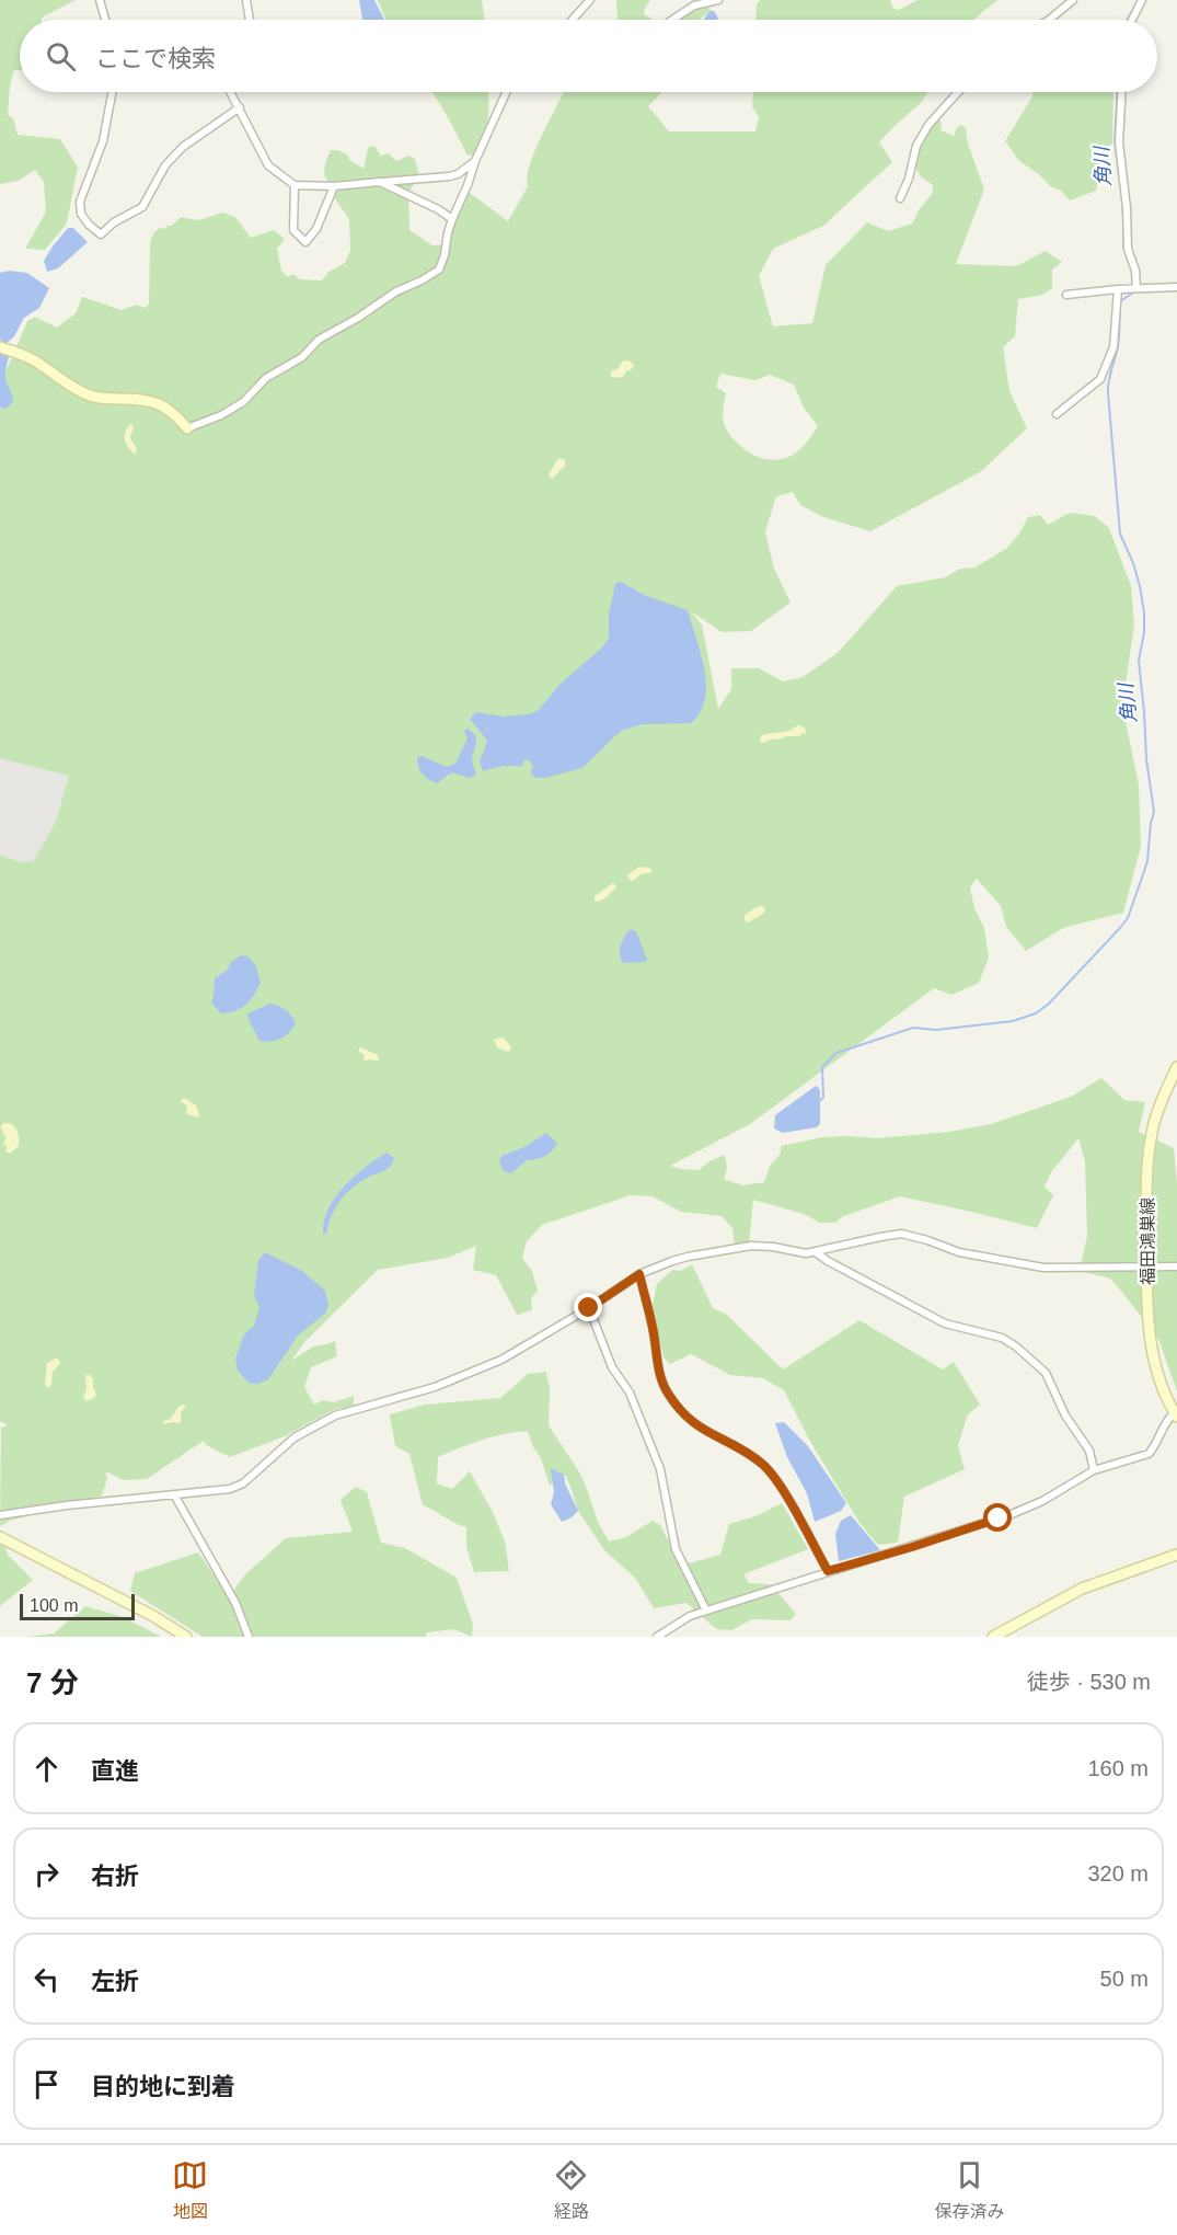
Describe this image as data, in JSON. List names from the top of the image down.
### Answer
{
  "streets": {
    "street": ["福田鴻巣線"]
  },
  "water": ["角川"],
  "scale_bar": "100 m",
  "page": {
    "search": "ここで検索",
    "scale": "100 m",
    "heading": ["7 分", "徒歩 · 530 m"],
    "list": [
      ["直進", "160 m"],
      ["右折", "320 m"],
      ["左折", "50 m"],
      "目的地に到着"
    ],
    "nav": ["地図", "経路", "保存済み"]
  }
}
